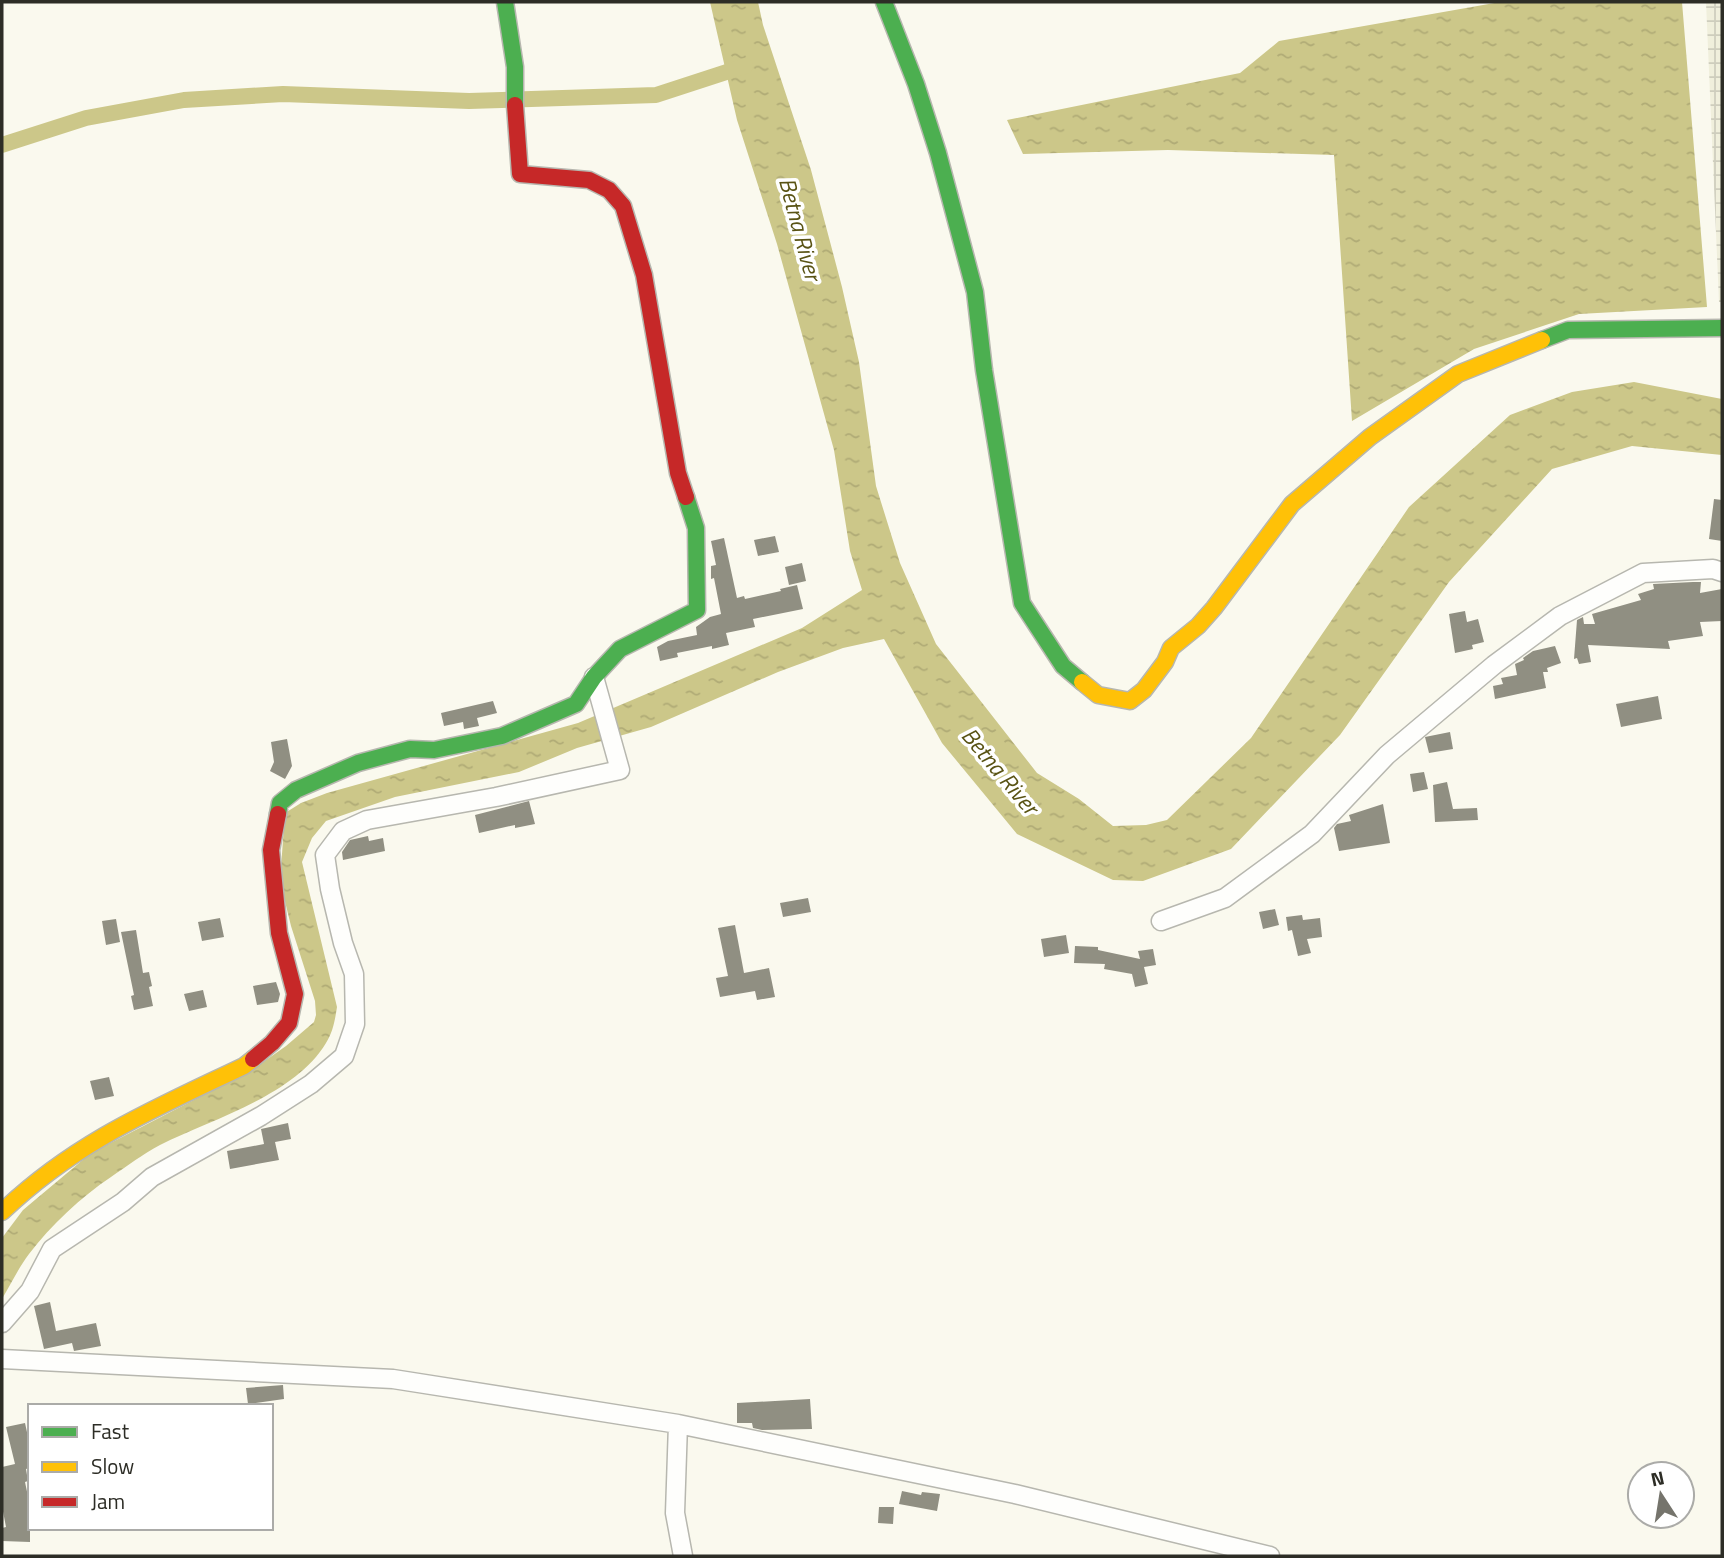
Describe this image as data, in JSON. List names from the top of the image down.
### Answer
{
  "water": ["Betna River"],
  "legend": ["Fast", "Slow", "Jam"],
  "north": "top"
}
